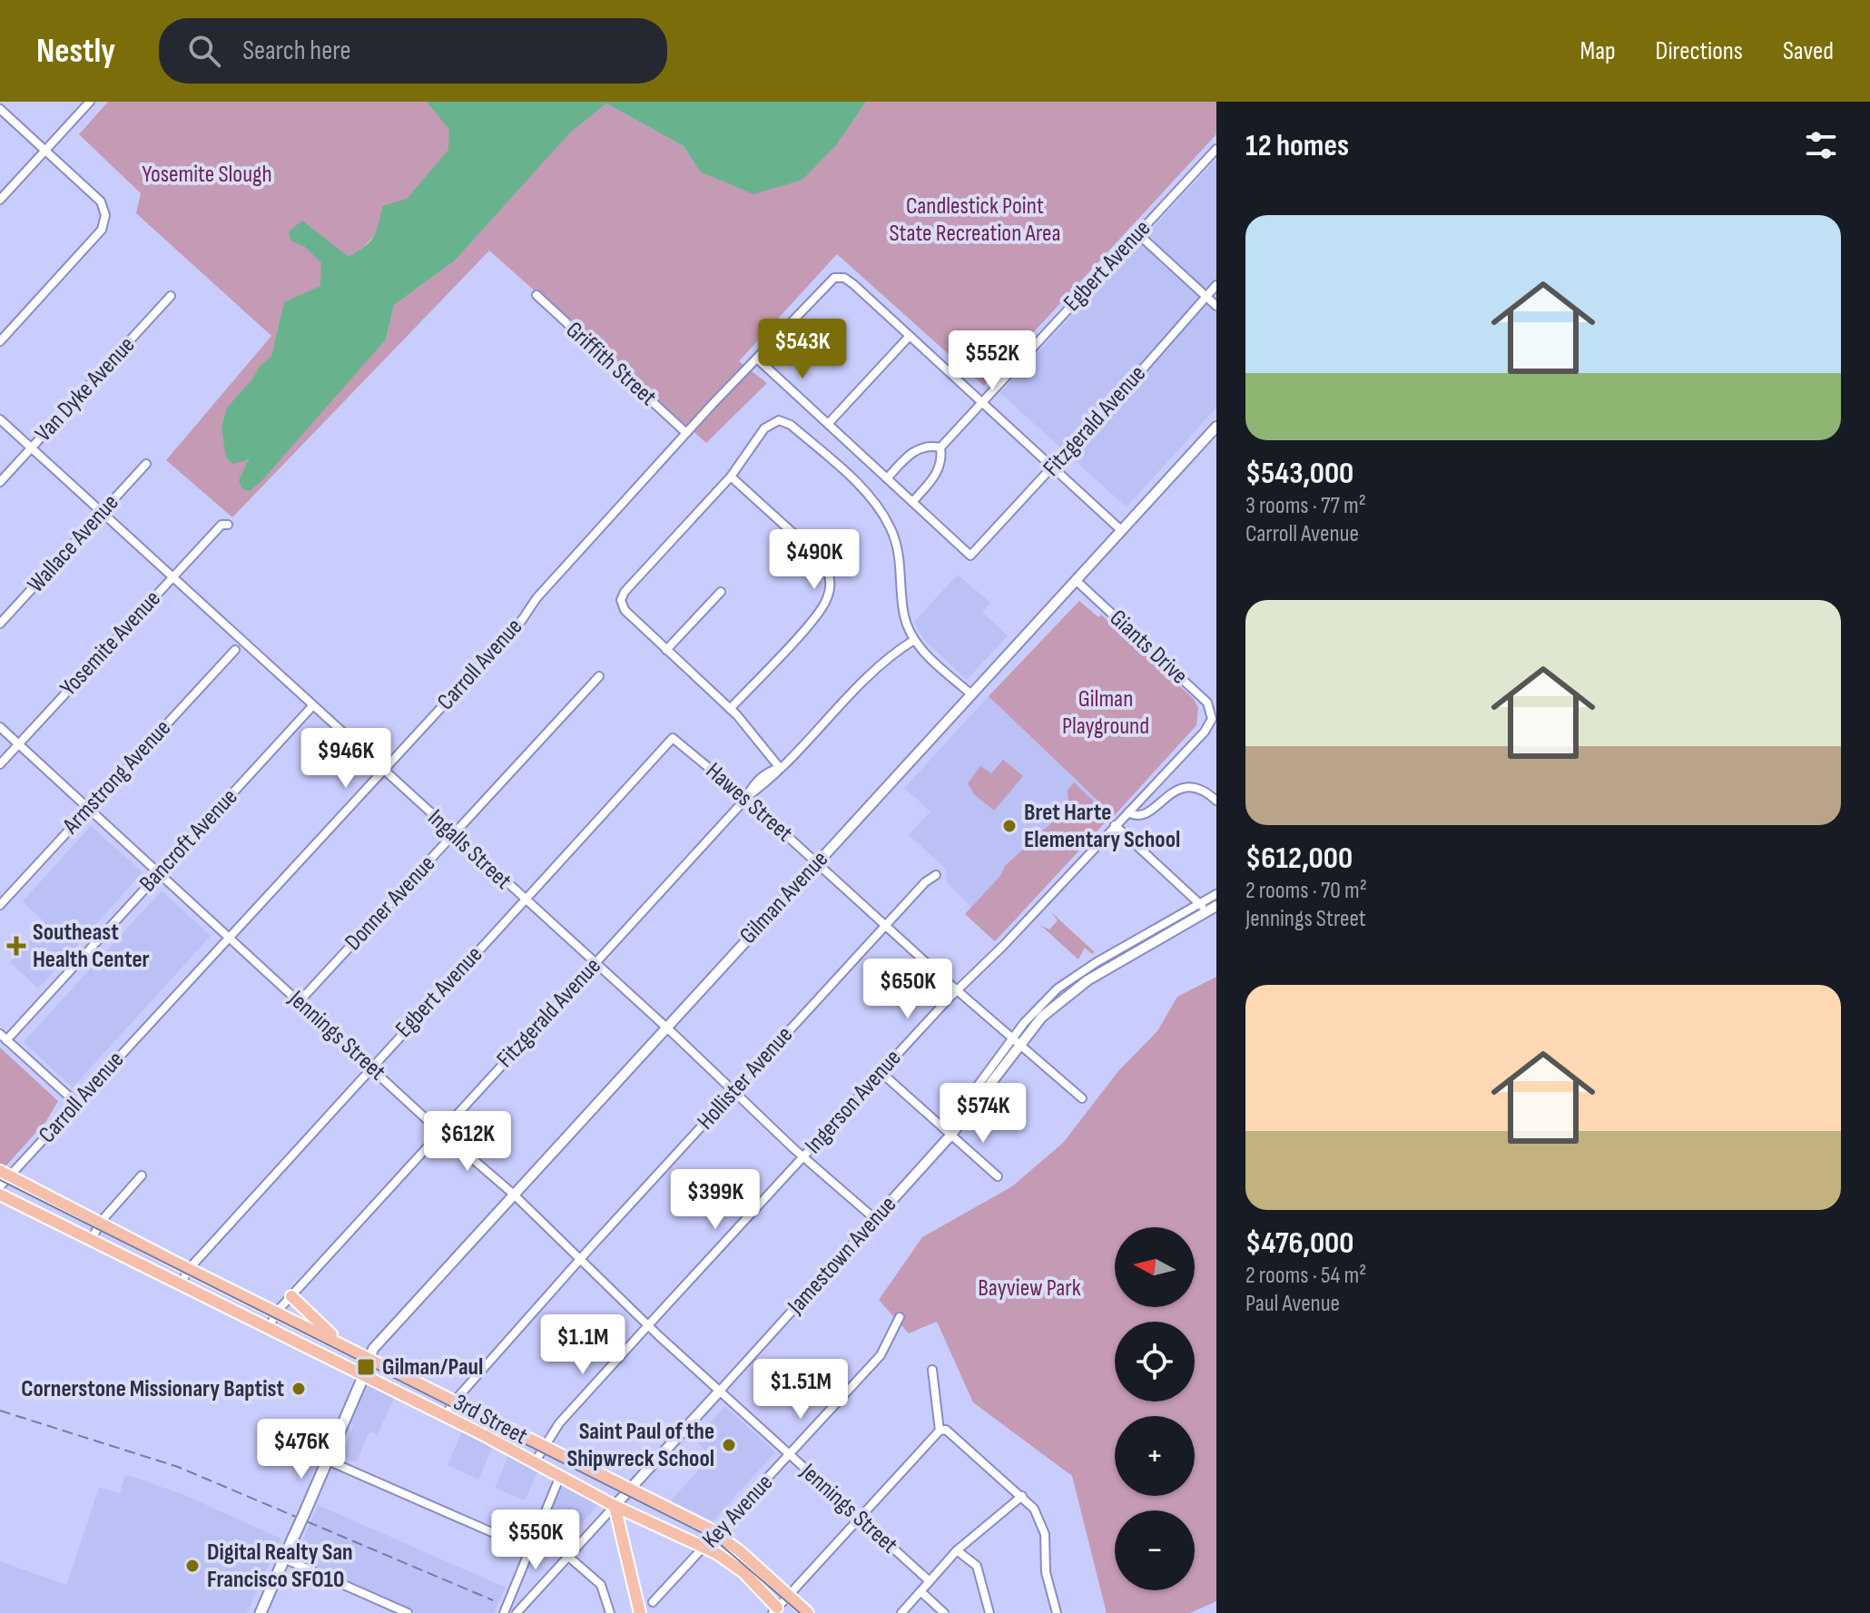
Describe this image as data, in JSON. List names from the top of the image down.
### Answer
{
  "streets": {
    "main road": ["3rd Street"],
    "street": [
      "Egbert Avenue",
      "Griffith Street",
      "Van Dyke Avenue",
      "Fitzgerald Avenue",
      "Wallace Avenue",
      "Yosemite Avenue",
      "Giants Drive",
      "Carroll Avenue",
      "Armstrong Avenue",
      "Hawes Street",
      "Bancroft Avenue",
      "Ingalls Street",
      "Gilman Avenue",
      "Donner Avenue",
      "Jennings Street",
      "Hollister Avenue",
      "Ingerson Avenue",
      "Jamestown Avenue",
      "Key Avenue"
    ]
  },
  "crossings": [
    ["Egbert Avenue", "Fitzgerald Avenue"],
    ["Egbert Avenue", "Hawes Street"],
    ["Egbert Avenue", "Ingalls Street"],
    ["Egbert Avenue", "Jennings Street"],
    ["Egbert Avenue", "3rd Street"],
    ["Griffith Street", "Carroll Avenue"],
    ["Van Dyke Avenue", "Ingalls Street"],
    ["Fitzgerald Avenue", "Hawes Street"],
    ["Fitzgerald Avenue", "Ingalls Street"],
    ["Fitzgerald Avenue", "Jennings Street"],
    ["Fitzgerald Avenue", "3rd Street"],
    ["Wallace Avenue", "Ingalls Street"],
    ["Yosemite Avenue", "Ingalls Street"],
    ["Yosemite Avenue", "Jennings Street"],
    ["Giants Drive", "Gilman Avenue"],
    ["Giants Drive", "Ingerson Avenue"],
    ["Carroll Avenue", "Ingalls Street"],
    ["Carroll Avenue", "Jennings Street"],
    ["Carroll Avenue", "3rd Street"],
    ["Armstrong Avenue", "Jennings Street"],
    ["Hawes Street", "Gilman Avenue"],
    ["Hawes Street", "Hollister Avenue"],
    ["Hawes Street", "Ingerson Avenue"],
    ["Hawes Street", "Jamestown Avenue"],
    ["Bancroft Avenue", "Ingalls Street"],
    ["Bancroft Avenue", "Jennings Street"],
    ["Ingalls Street", "Gilman Avenue"],
    ["Ingalls Street", "Donner Avenue"],
    ["Ingalls Street", "Hollister Avenue"],
    ["Ingalls Street", "Ingerson Avenue"],
    ["Ingalls Street", "Jamestown Avenue"],
    ["Gilman Avenue", "Jennings Street"],
    ["Gilman Avenue", "3rd Street"],
    ["Donner Avenue", "Jennings Street"],
    ["Jennings Street", "Hollister Avenue"],
    ["Jennings Street", "Ingerson Avenue"],
    ["Jennings Street", "Jamestown Avenue"],
    ["Jennings Street", "Key Avenue"],
    ["Hollister Avenue", "3rd Street"],
    ["Ingerson Avenue", "3rd Street"],
    ["Jamestown Avenue", "3rd Street"],
    ["3rd Street", "Key Avenue"]
  ],
  "parks": [
    "Yosemite Slough",
    "Candlestick Point State Recreation Area",
    "Gilman Playground",
    "Bayview Park"
  ],
  "places": {
    "other": [
      "Bret Harte Elementary School",
      "Cornerstone Missionary Baptist",
      "Saint Paul of the Shipwreck School",
      "Digital Realty San Francisco SFO10"
    ],
    "health": ["Southeast Health Center"],
    "transit": ["Gilman/Paul"]
  },
  "north": "left",
  "page": {
    "header": "Nestly",
    "search": "Search here",
    "nav": ["Map", "Directions", "Saved"],
    "heading": "12 homes",
    "list": [
      {
        "name": "$543,000",
        "note": "3 rooms · 77 m² · Carroll Avenue"
      },
      {
        "name": "$612,000",
        "note": "2 rooms · 70 m² · Jennings Street"
      },
      {
        "name": "$476,000",
        "note": "2 rooms · 54 m² · Paul Avenue"
      }
    ],
    "price": [
      "$543K",
      "$552K",
      "$490K",
      "$946K",
      "$650K",
      "$574K",
      "$612K",
      "$399K",
      "$1.1M",
      "$1.51M",
      "$476K",
      "$550K"
    ],
    "map_buttons": ["+", "−"]
  }
}
